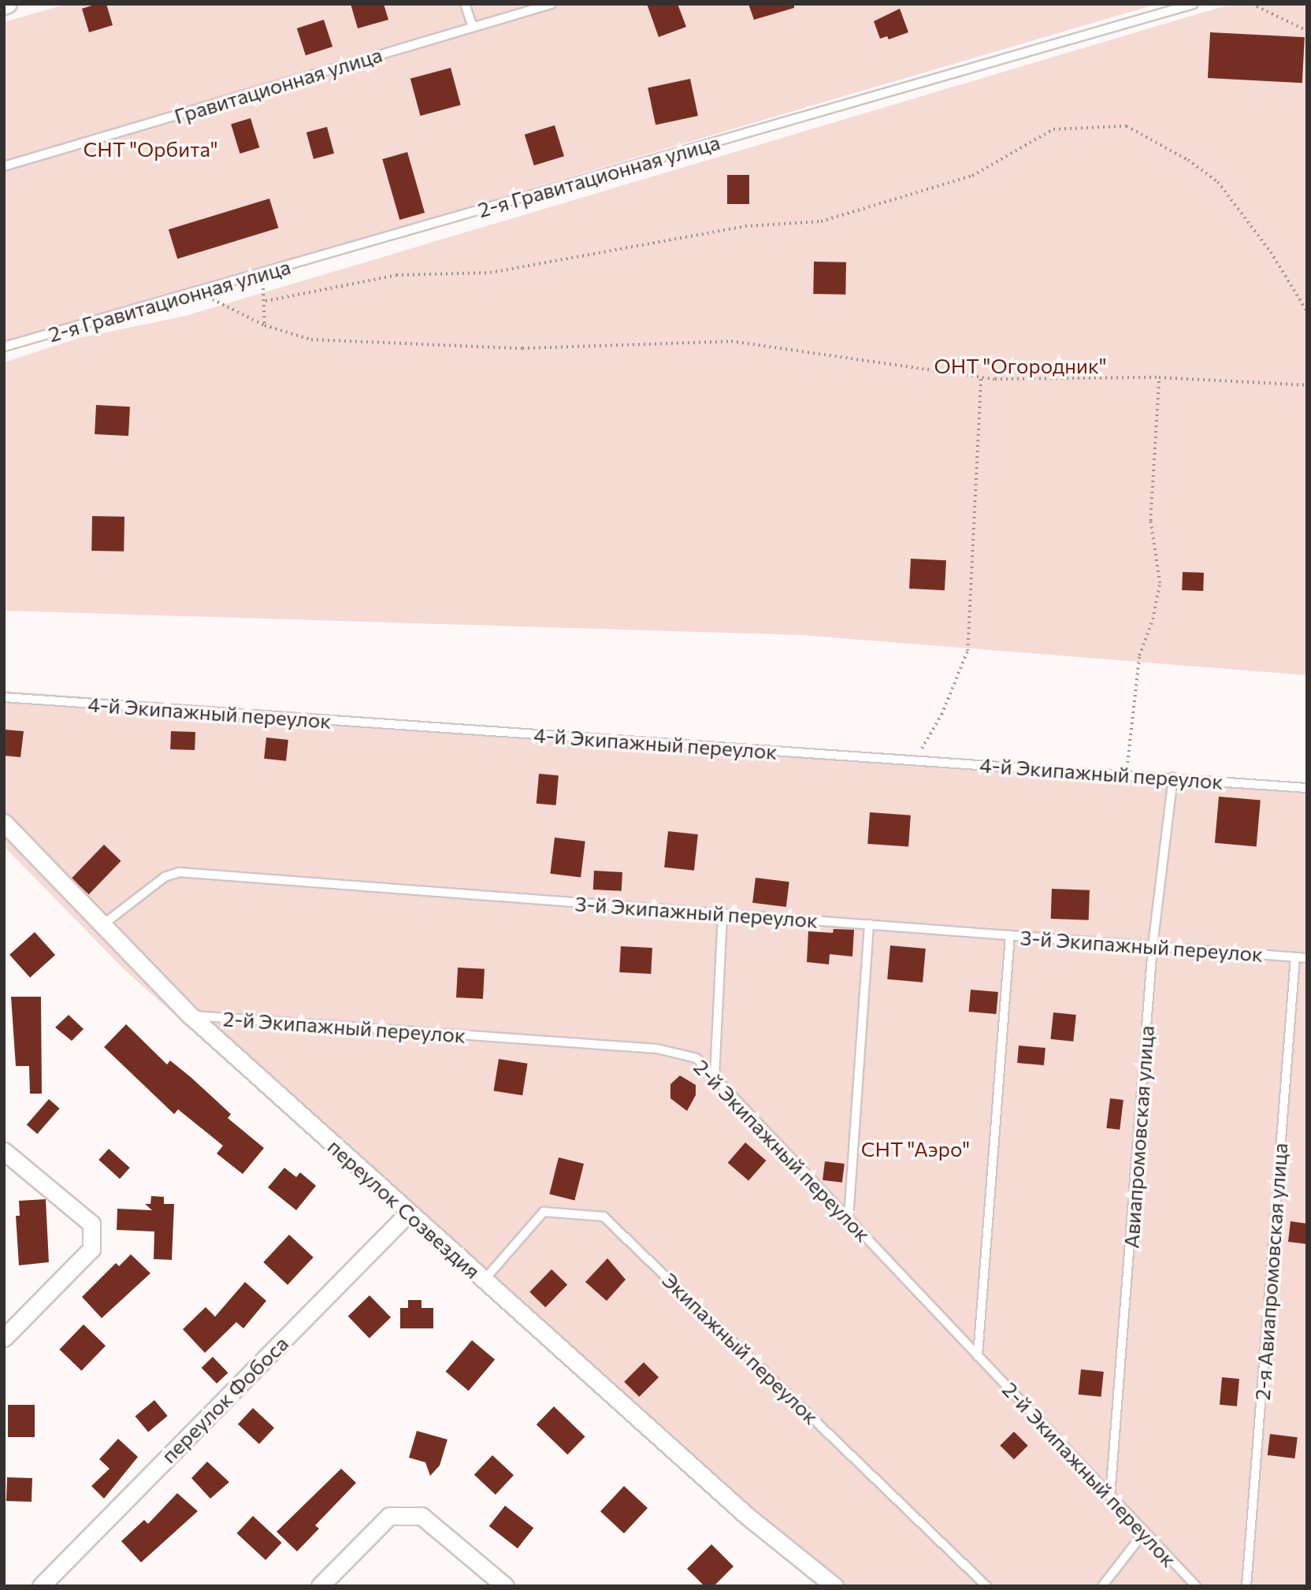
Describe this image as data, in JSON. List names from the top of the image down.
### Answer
{
  "streets": {
    "street": ["переулок Созвездия", "переулок Фобоса"],
    "lane": [
      "Гравитационная улица",
      "2-я Гравитационная улица",
      "4-й Экипажный переулок",
      "3-й Экипажный переулок",
      "2-й Экипажный переулок",
      "Авиапромовская улица",
      "2-я Авиапромовская улица",
      "Экипажный переулок"
    ]
  },
  "crossings": [
    ["4-й Экипажный переулок", "Авиапромовская улица"],
    ["3-й Экипажный переулок", "Авиапромовская улица"],
    ["3-й Экипажный переулок", "переулок Созвездия"],
    ["3-й Экипажный переулок", "2-я Авиапромовская улица"],
    ["2-й Экипажный переулок", "Авиапромовская улица"],
    ["2-й Экипажный переулок", "переулок Созвездия"],
    ["переулок Созвездия", "Экипажный переулок"],
    ["переулок Созвездия", "переулок Фобоса"]
  ],
  "parks": ["СНТ \"Орбита\"", "ОНТ \"Огородник\"", "СНТ \"Аэро\""]
}
